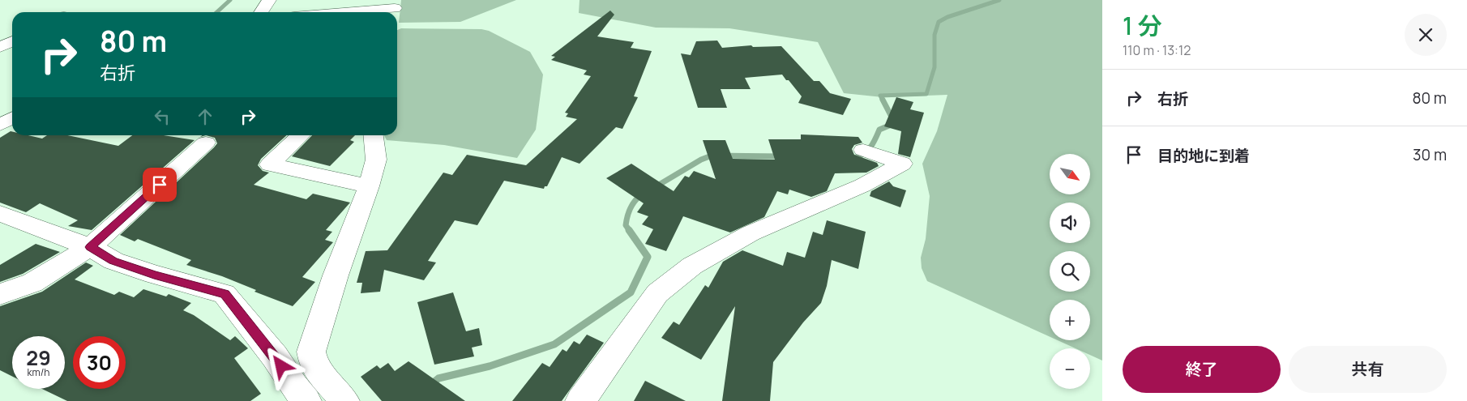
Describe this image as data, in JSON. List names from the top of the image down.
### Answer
{
  "north": "bottom right",
  "page": {
    "heading": ["1 分", "110 m · 13:12"],
    "turn": ["80 m", "右折"],
    "list": [
      {
        "name": "右折",
        "value": "80 m"
      },
      {
        "name": "目的地に到着",
        "value": "30 m"
      }
    ],
    "map_buttons": ["+", "−"],
    "speed": "29 km/h",
    "limit": "30",
    "buttons": ["終了", "共有"]
  }
}
